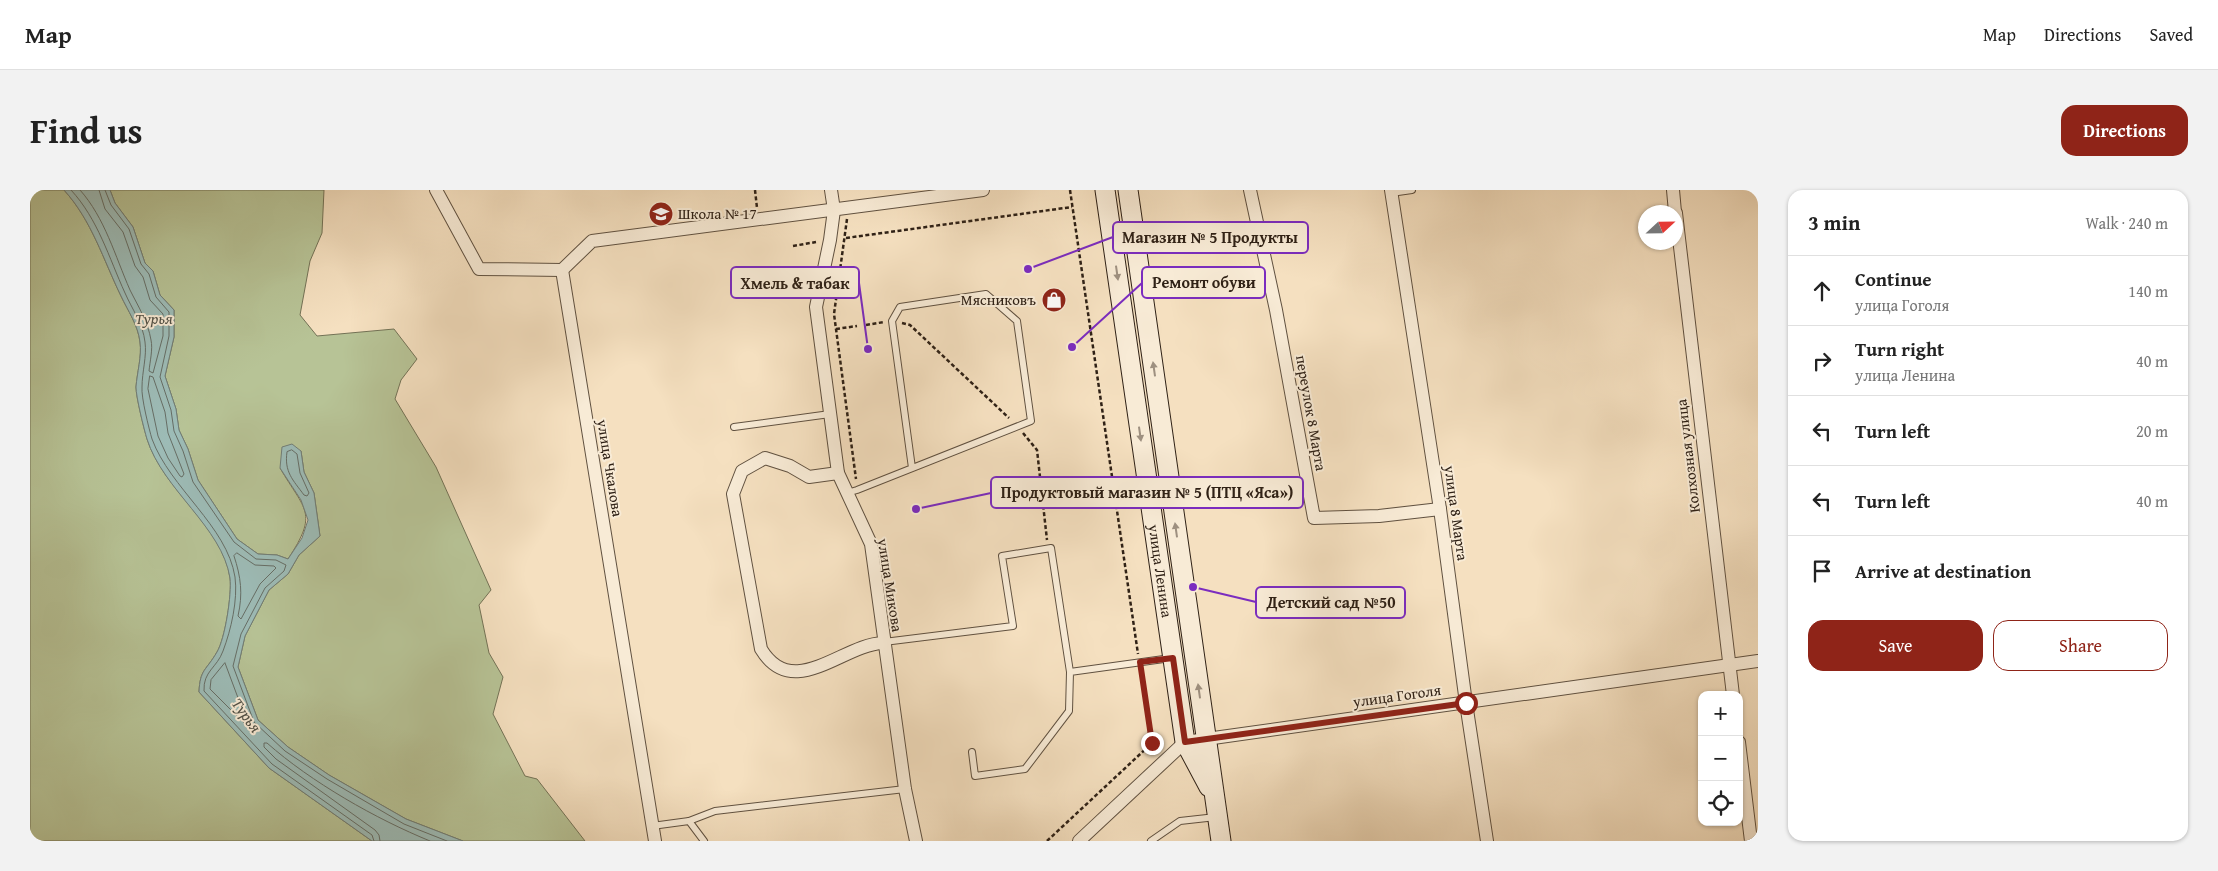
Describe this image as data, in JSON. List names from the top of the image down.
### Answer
{
  "streets": {
    "main road": ["улица Ленина"],
    "street": [
      "переулок 8 Марта",
      "Колхозная улица",
      "улица Чкалова",
      "улица 8 Марта",
      "улица Микова",
      "улица Гоголя"
    ]
  },
  "crossings": [
    ["переулок 8 Марта", "улица 8 Марта"],
    ["Колхозная улица", "улица Гоголя"],
    ["улица 8 Марта", "улица Гоголя"],
    ["улица Ленина", "улица Гоголя"]
  ],
  "water": ["Турья"],
  "places": {
    "school or university": ["Школа № 17"],
    "other": [
      "Магазин № 5 Продукты",
      "Ремонт обуви",
      "Хмель & табак",
      "Продуктовый магазин № 5 (ПТЦ «Яса»)",
      "Детский сад №50"
    ],
    "shop": ["Мясниковъ"]
  },
  "north": "right",
  "page": {
    "header": "Map",
    "nav": ["Map", "Directions", "Saved"],
    "title": "Find us",
    "buttons": [
      "Directions",
      ["Save", "Share"]
    ],
    "heading": ["3 min", "Walk · 240 m"],
    "list": [
      ["Continue", "улица Гоголя", "140 m"],
      ["Turn right", "улица Ленина", "40 m"],
      ["Turn left", "20 m"],
      ["Turn left", "40 m"],
      "Arrive at destination"
    ],
    "map_buttons": ["+", "−"]
  }
}
